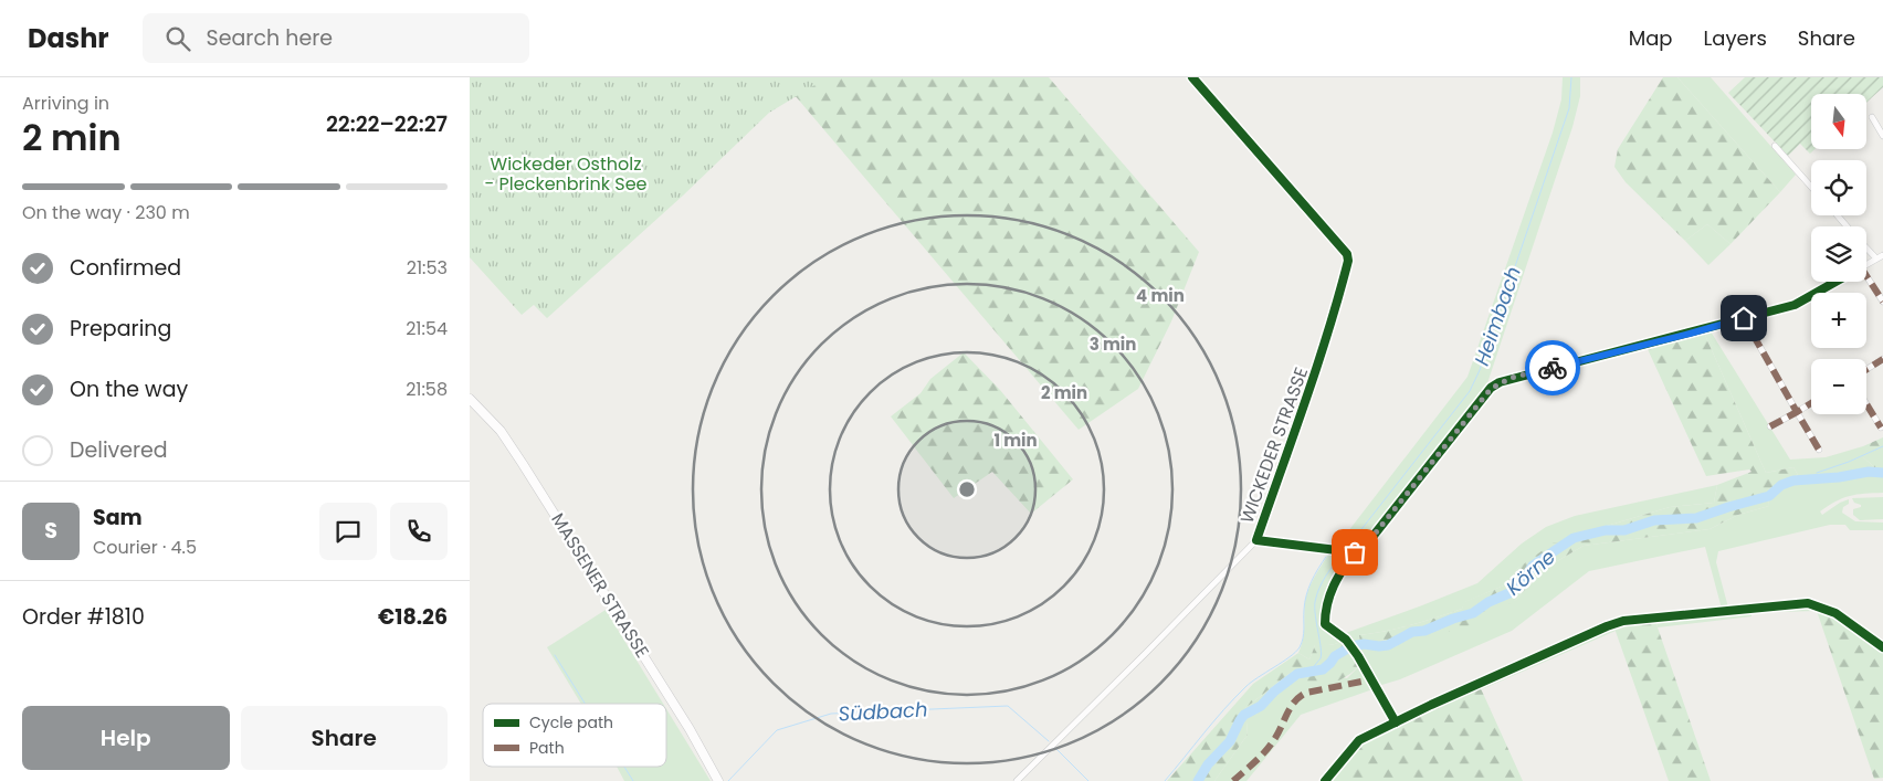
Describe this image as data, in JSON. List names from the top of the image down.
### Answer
{
  "streets": {
    "main road": ["MASSENER STRASSE"],
    "street": ["WICKEDER STRASSE"]
  },
  "water": ["Heimbach", "Körne", "Südbach"],
  "parks": ["Wickeder Ostholz - Pleckenbrink See"],
  "legend": ["Cycle path", "Path"],
  "north": "bottom",
  "page": {
    "header": "Dashr",
    "search": "Search here",
    "nav": ["Map", "Layers", "Share"],
    "heading": ["2 min", "Arriving in", "22:22–22:27"],
    "panel": [
      "Sam",
      "Courier · 4.5",
      "Order #1810",
      "€18.26"
    ],
    "map_buttons": ["+", "−"],
    "bar": "On the way · 230 m",
    "list": [
      ["Confirmed", "21:53"],
      ["Preparing", "21:54"],
      ["On the way", "21:58"],
      "Delivered"
    ],
    "round": "S",
    "buttons": ["Help", "Share"]
  },
  "rings": [
    "4 min",
    "3 min",
    "2 min",
    "1 min"
  ]
}
